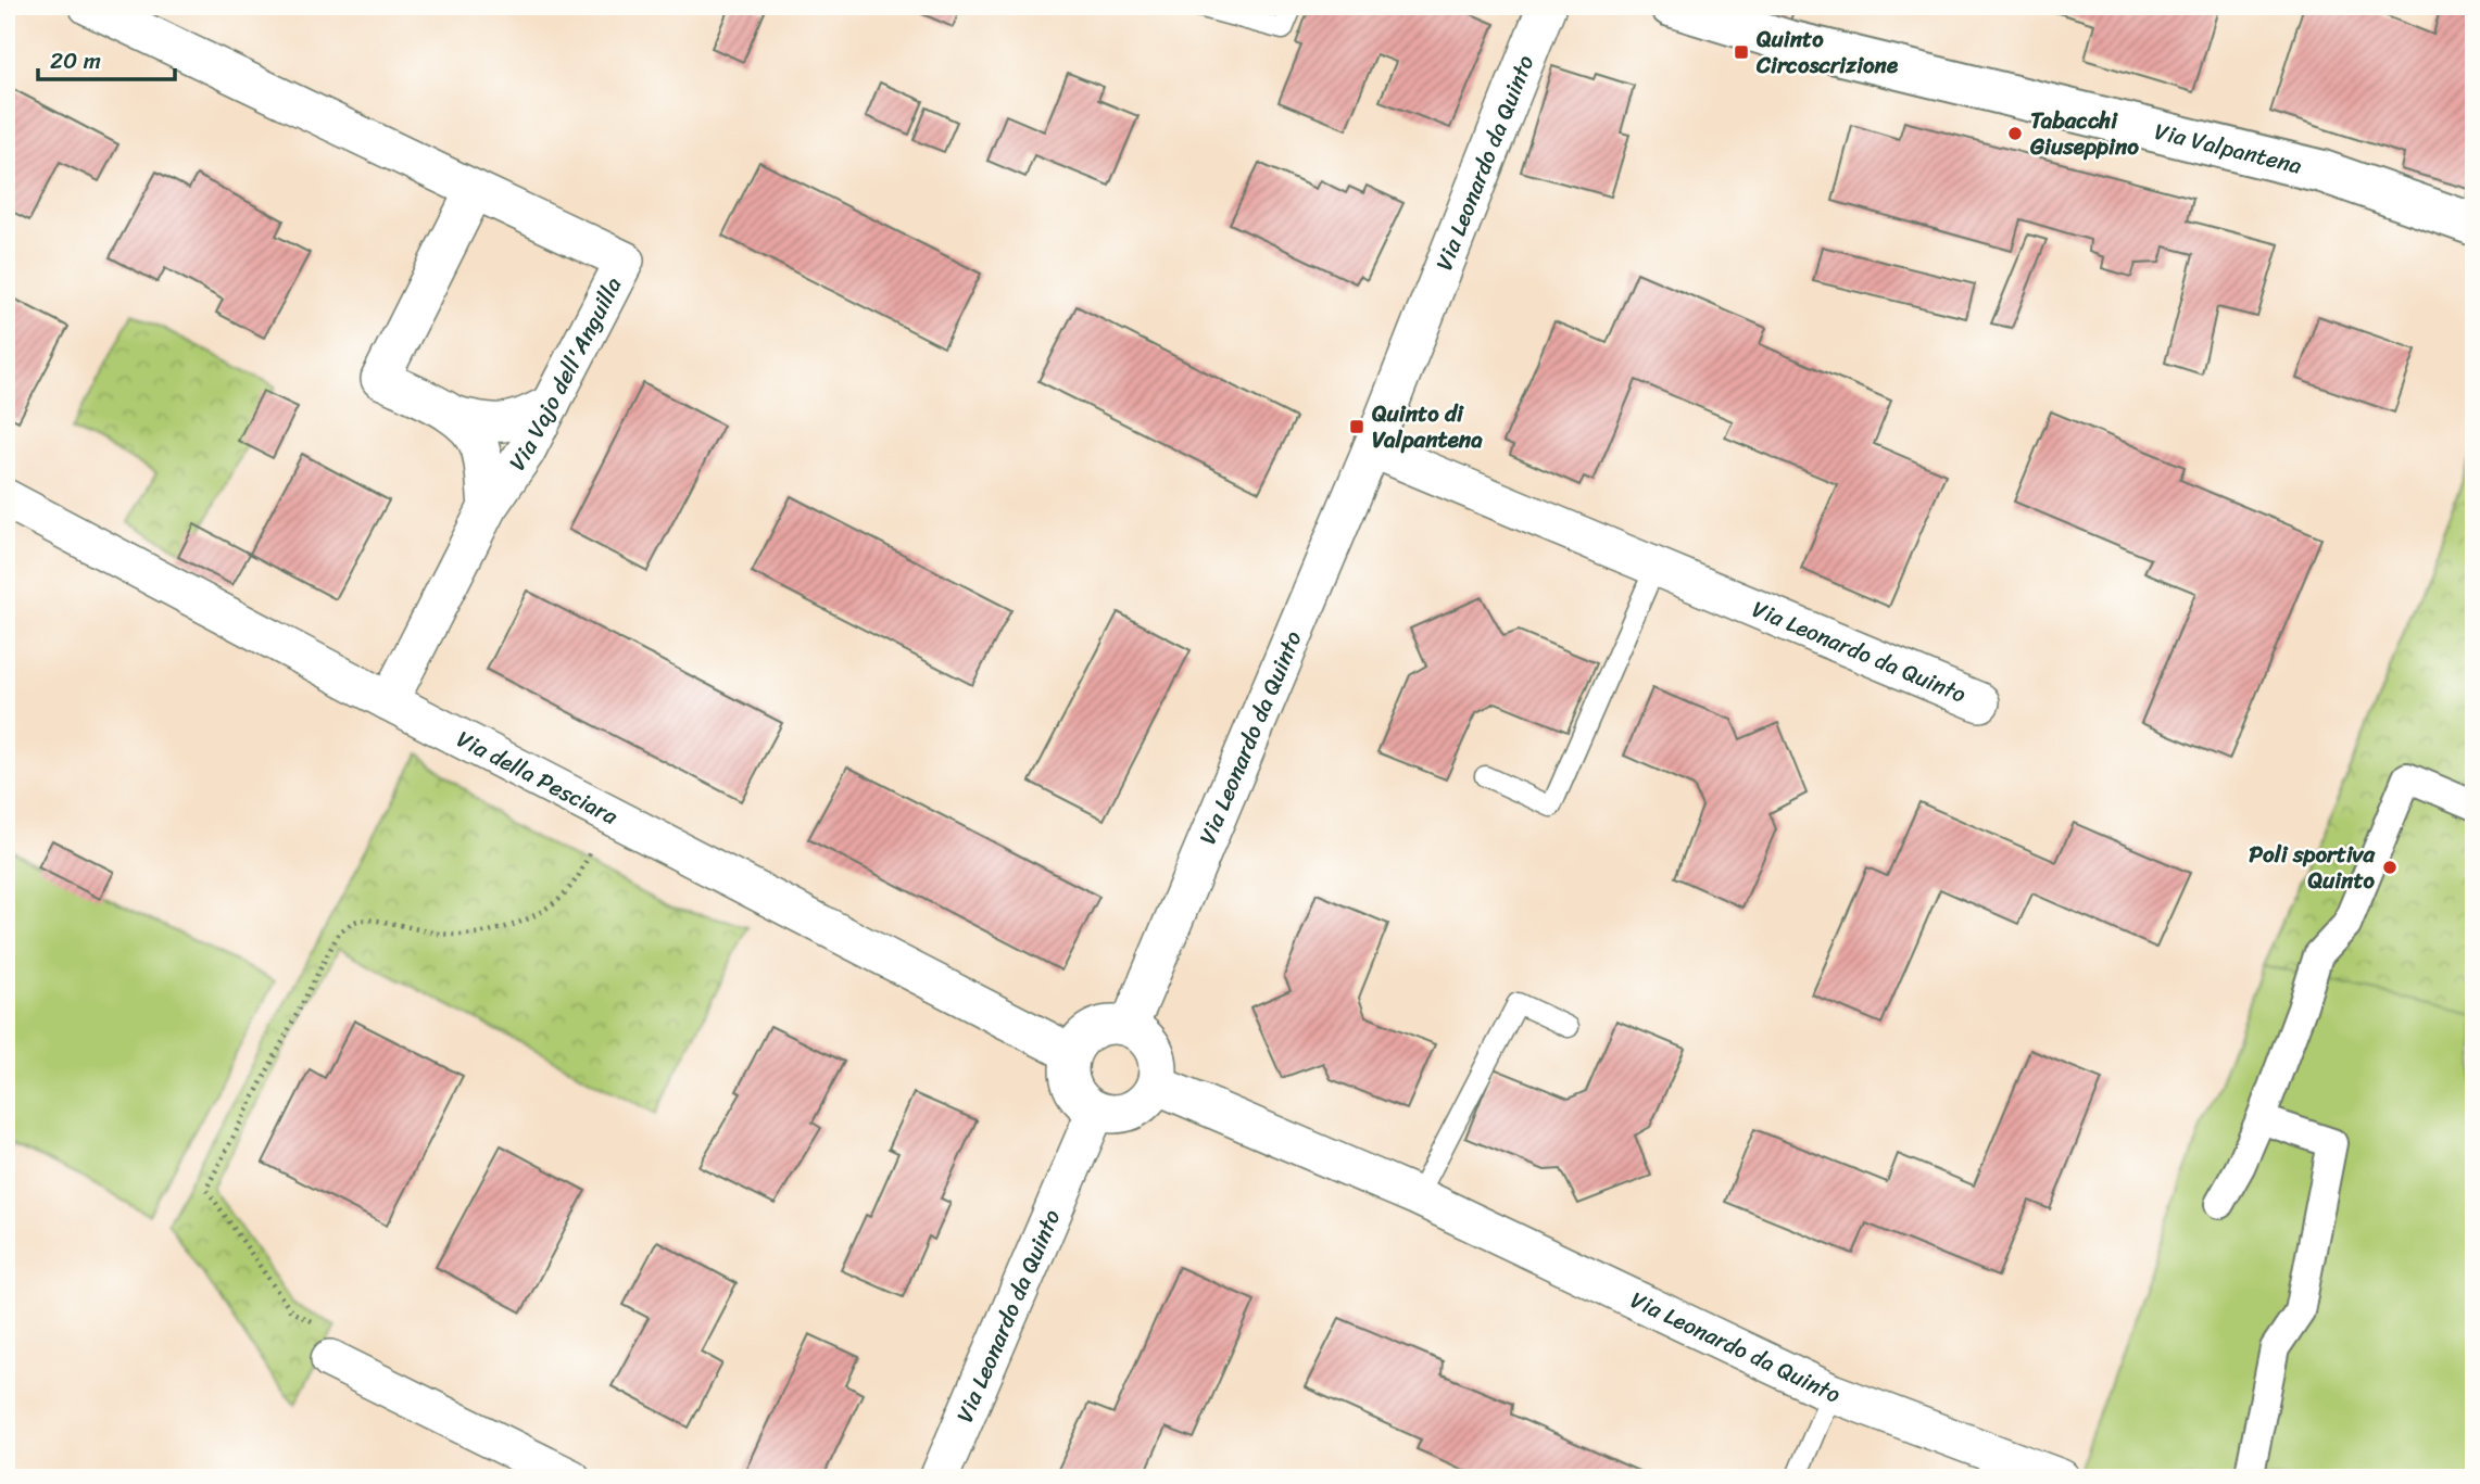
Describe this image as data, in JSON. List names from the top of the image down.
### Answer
{
  "streets": {
    "street": [
      "Via Valpantena",
      "Via Leonardo da Quinto",
      "Via Vajo dell'Anguilla",
      "Via della Pesciara"
    ]
  },
  "crossings": [
    ["Via Leonardo da Quinto", "Via della Pesciara"],
    ["Via Vajo dell'Anguilla", "Via della Pesciara"]
  ],
  "places": {
    "transit": ["Quinto Circoscrizione", "Quinto di Valpantena"],
    "other": ["Tabacchi Giuseppino", "Poli sportiva Quinto"]
  },
  "scale_bar": "20 m"
}
